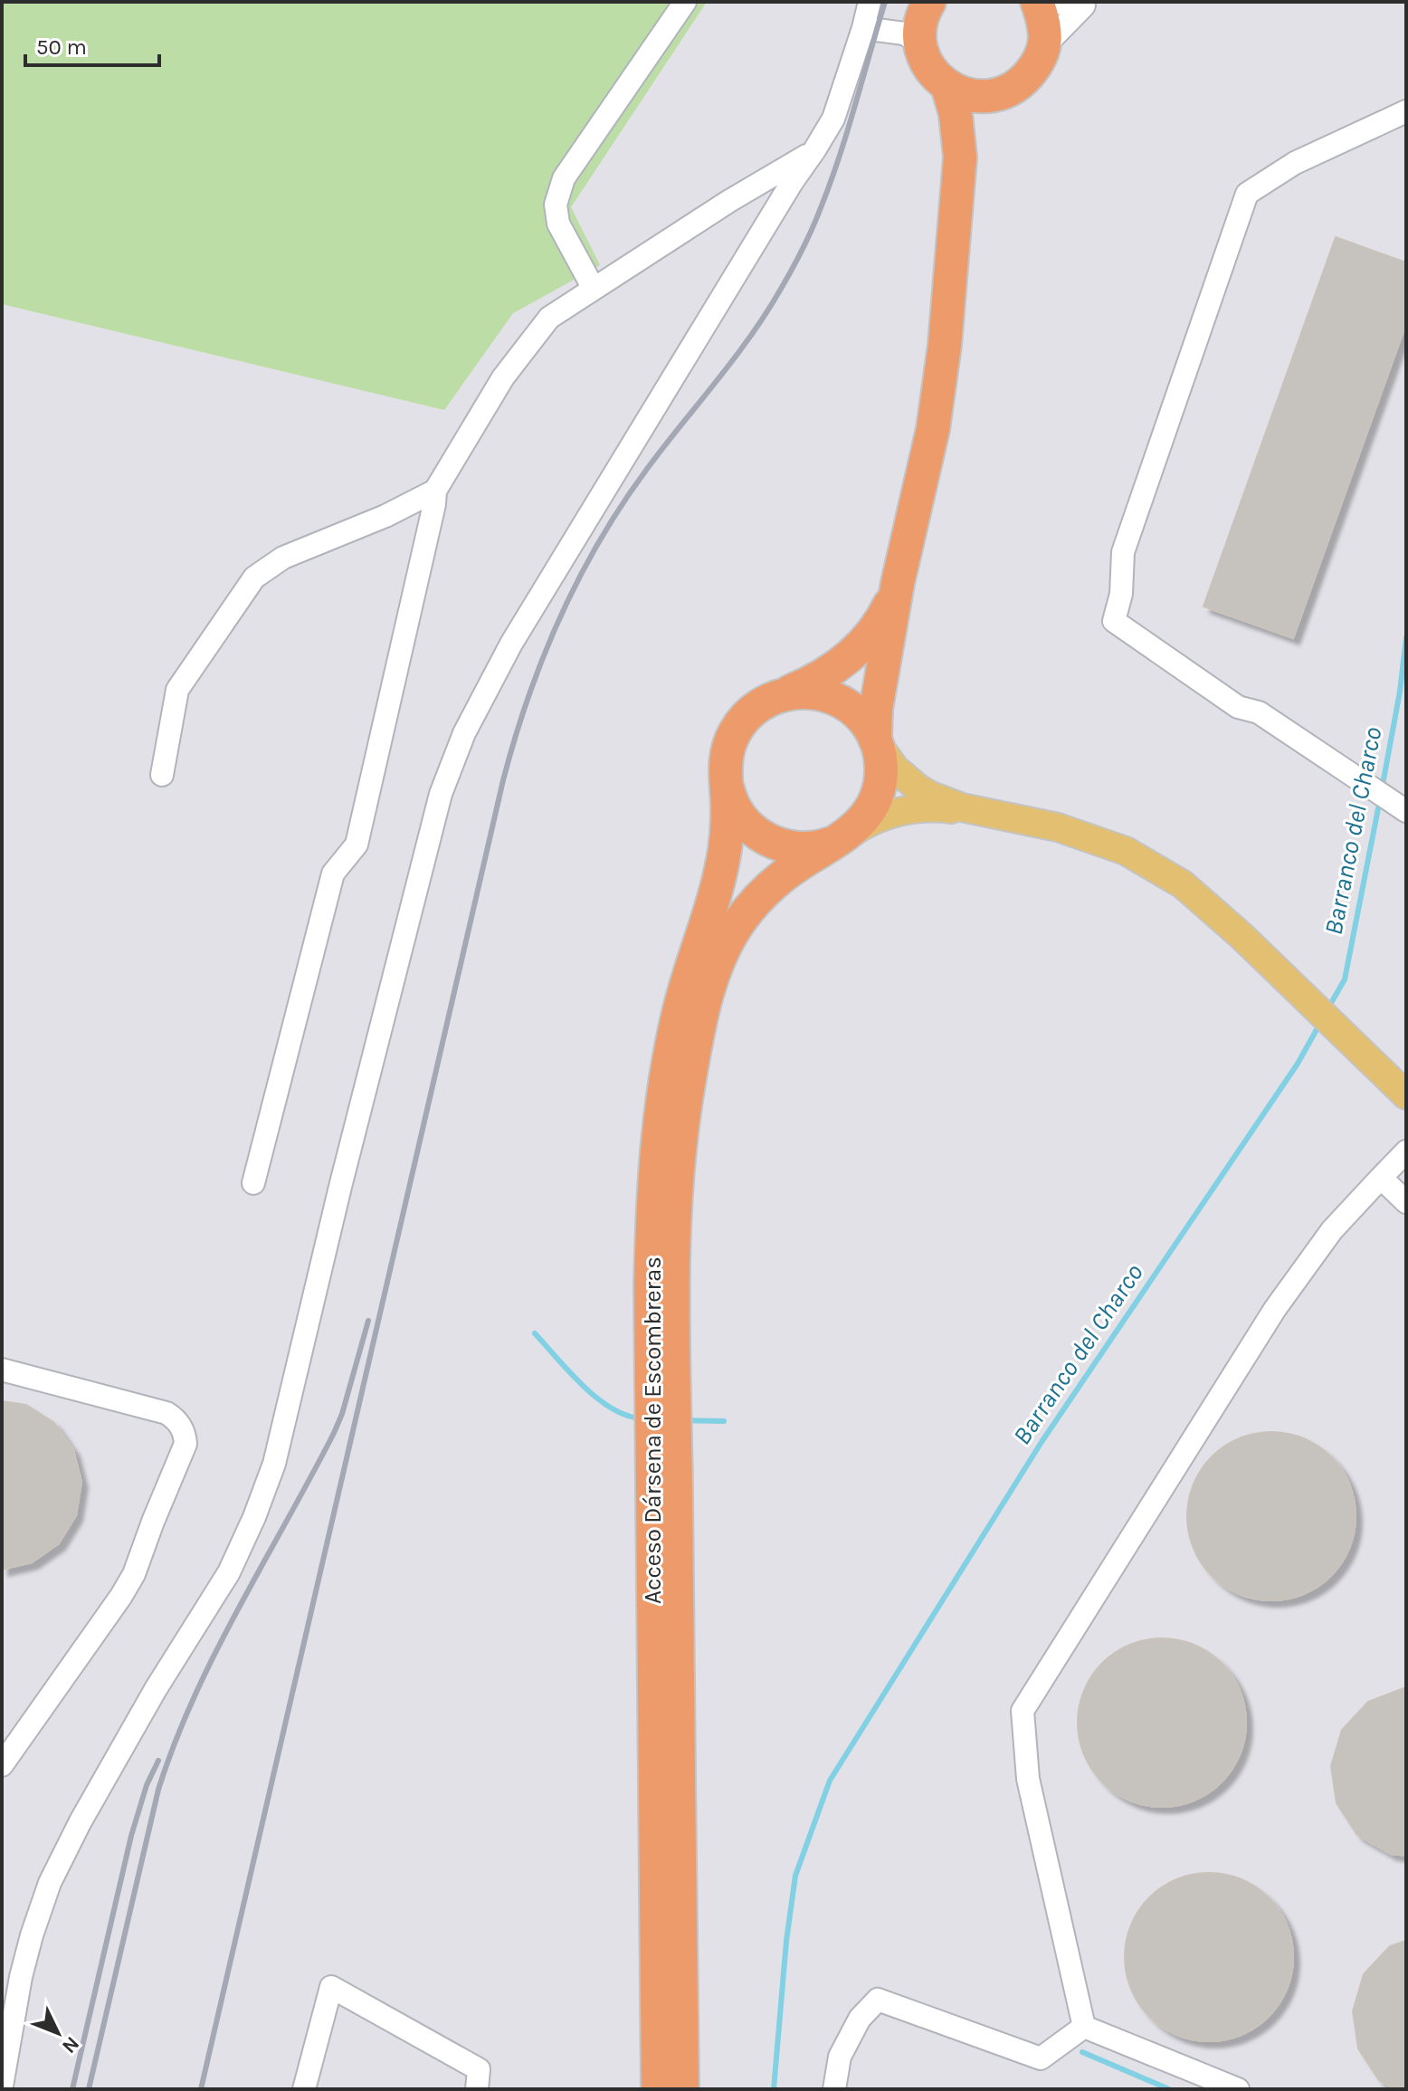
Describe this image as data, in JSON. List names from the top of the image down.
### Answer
{
  "streets": {
    "highway": ["Acceso Dársena de Escombreras"]
  },
  "water": ["Barranco del Charco"],
  "scale_bar": "50 m",
  "north": "bottom right"
}
